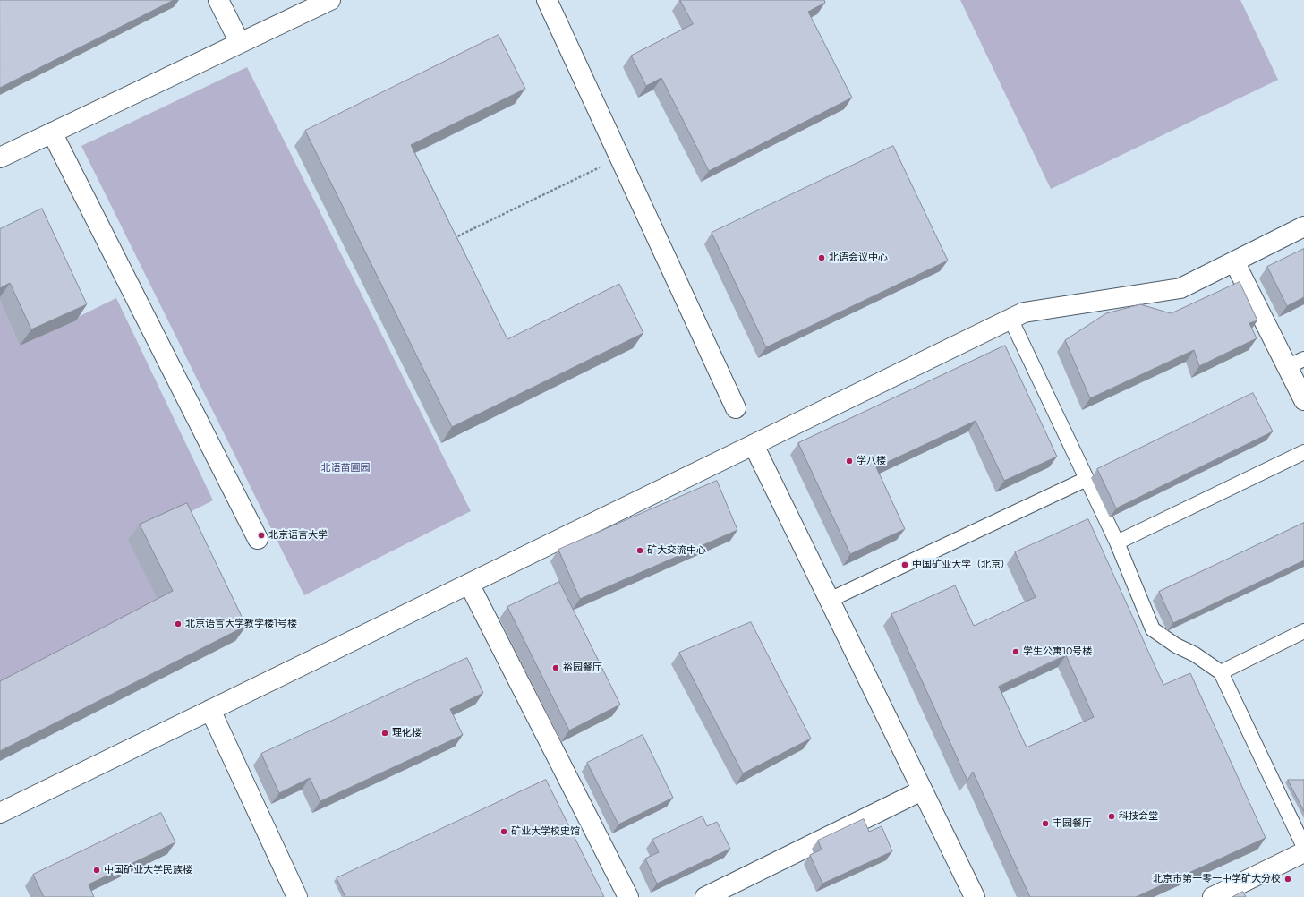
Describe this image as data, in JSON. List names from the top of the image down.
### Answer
{
  "parks": ["北语苗圃园"],
  "places": [
    "北语会议中心",
    "学八楼",
    "北京语言大学",
    "矿大交流中心",
    "中国矿业大学（北京）",
    "北京语言大学教学楼1号楼",
    "学生公寓10号楼",
    "裕园餐厅",
    "理化楼",
    "科技会堂",
    "丰园餐厅",
    "矿业大学校史馆",
    "中国矿业大学民族楼",
    "北京市第一零一中学矿大分校"
  ]
}
